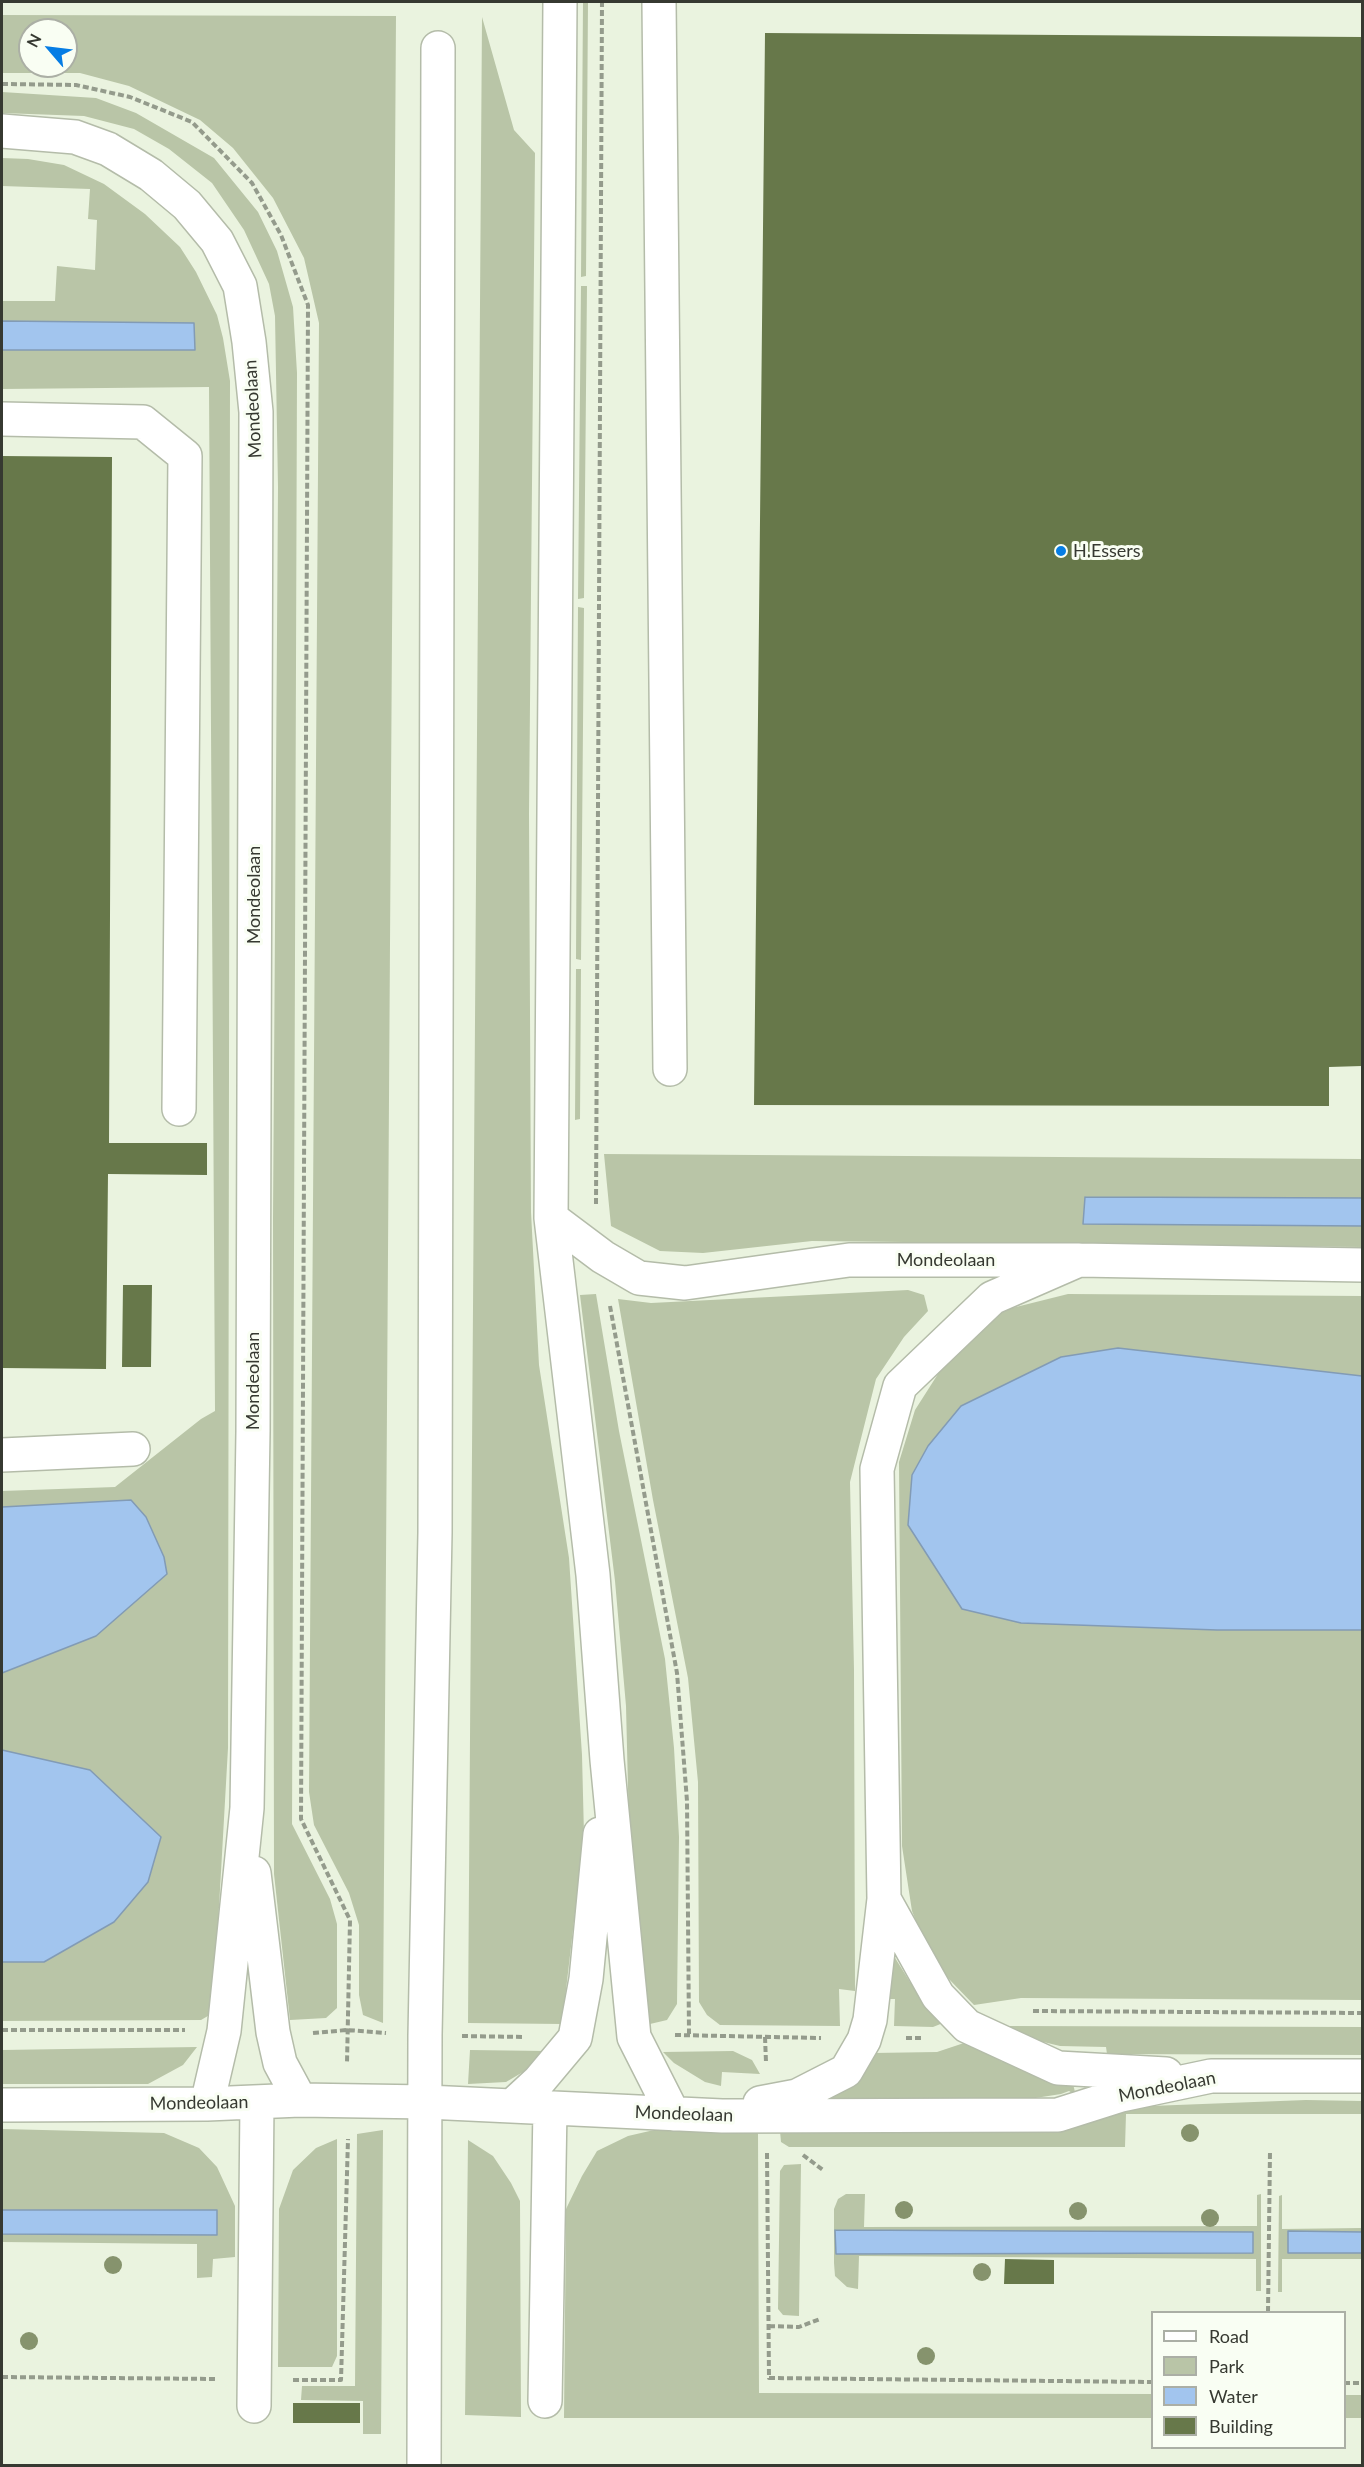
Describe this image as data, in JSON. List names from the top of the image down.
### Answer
{
  "streets": {
    "street": ["Mondeolaan"]
  },
  "places": ["H.Essers"],
  "legend": [
    "Road",
    "Park",
    "Water",
    "Building"
  ],
  "north": "top left"
}
